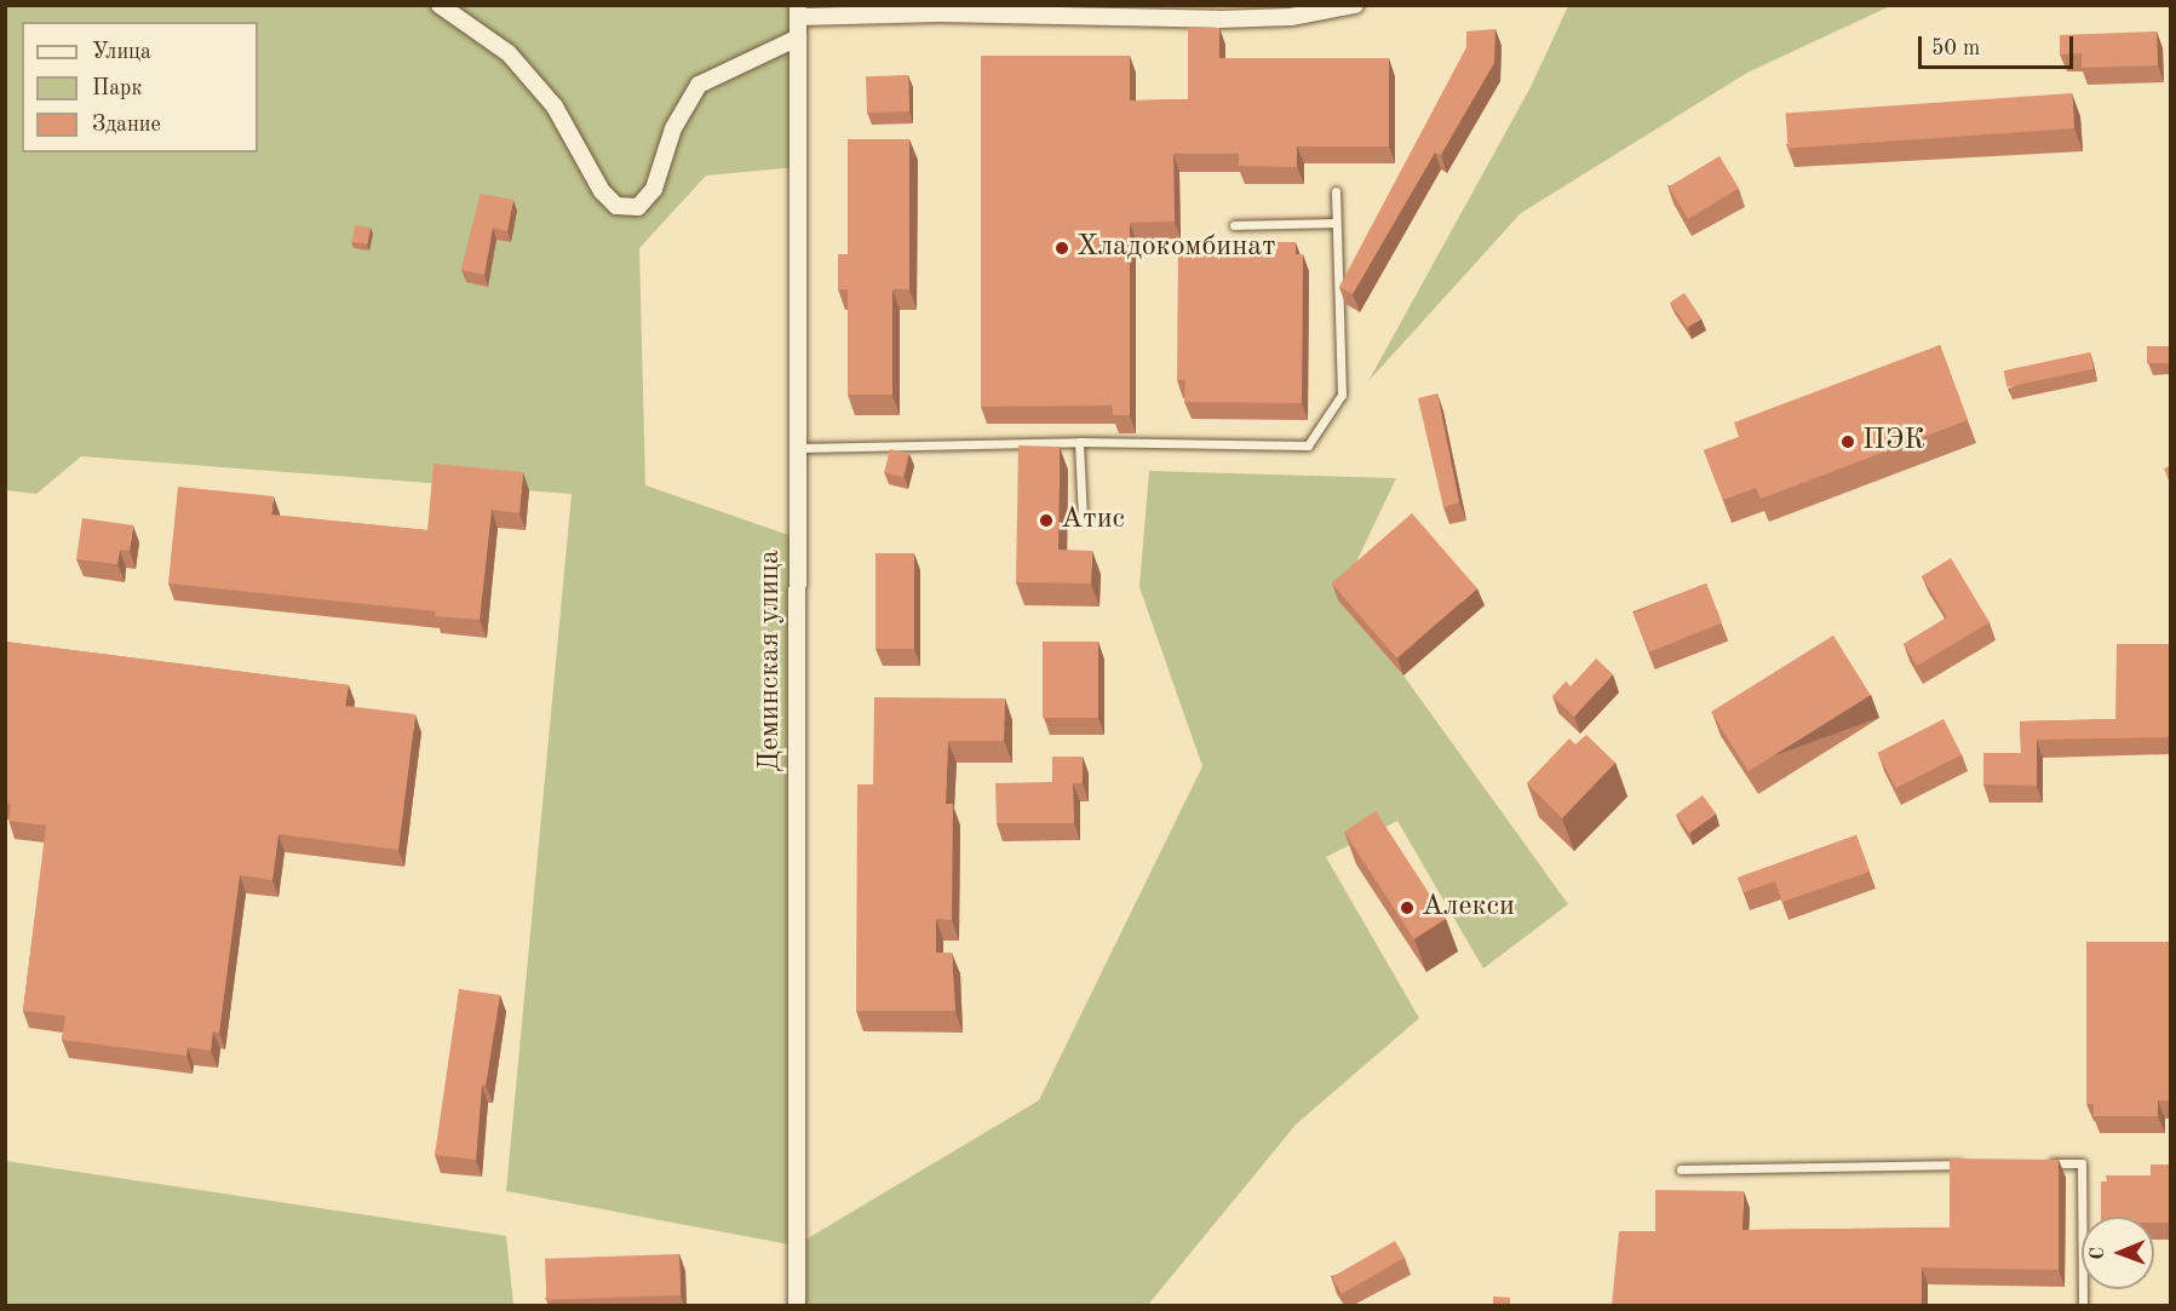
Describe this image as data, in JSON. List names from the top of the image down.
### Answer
{
  "streets": {
    "street": ["Деминская улица"]
  },
  "places": [
    "Хладокомбинат",
    "ПЭК",
    "Атис",
    "Алекси"
  ],
  "legend": ["Улица", "Парк", "Здание"],
  "scale_bar": "50 m",
  "north": "left"
}
